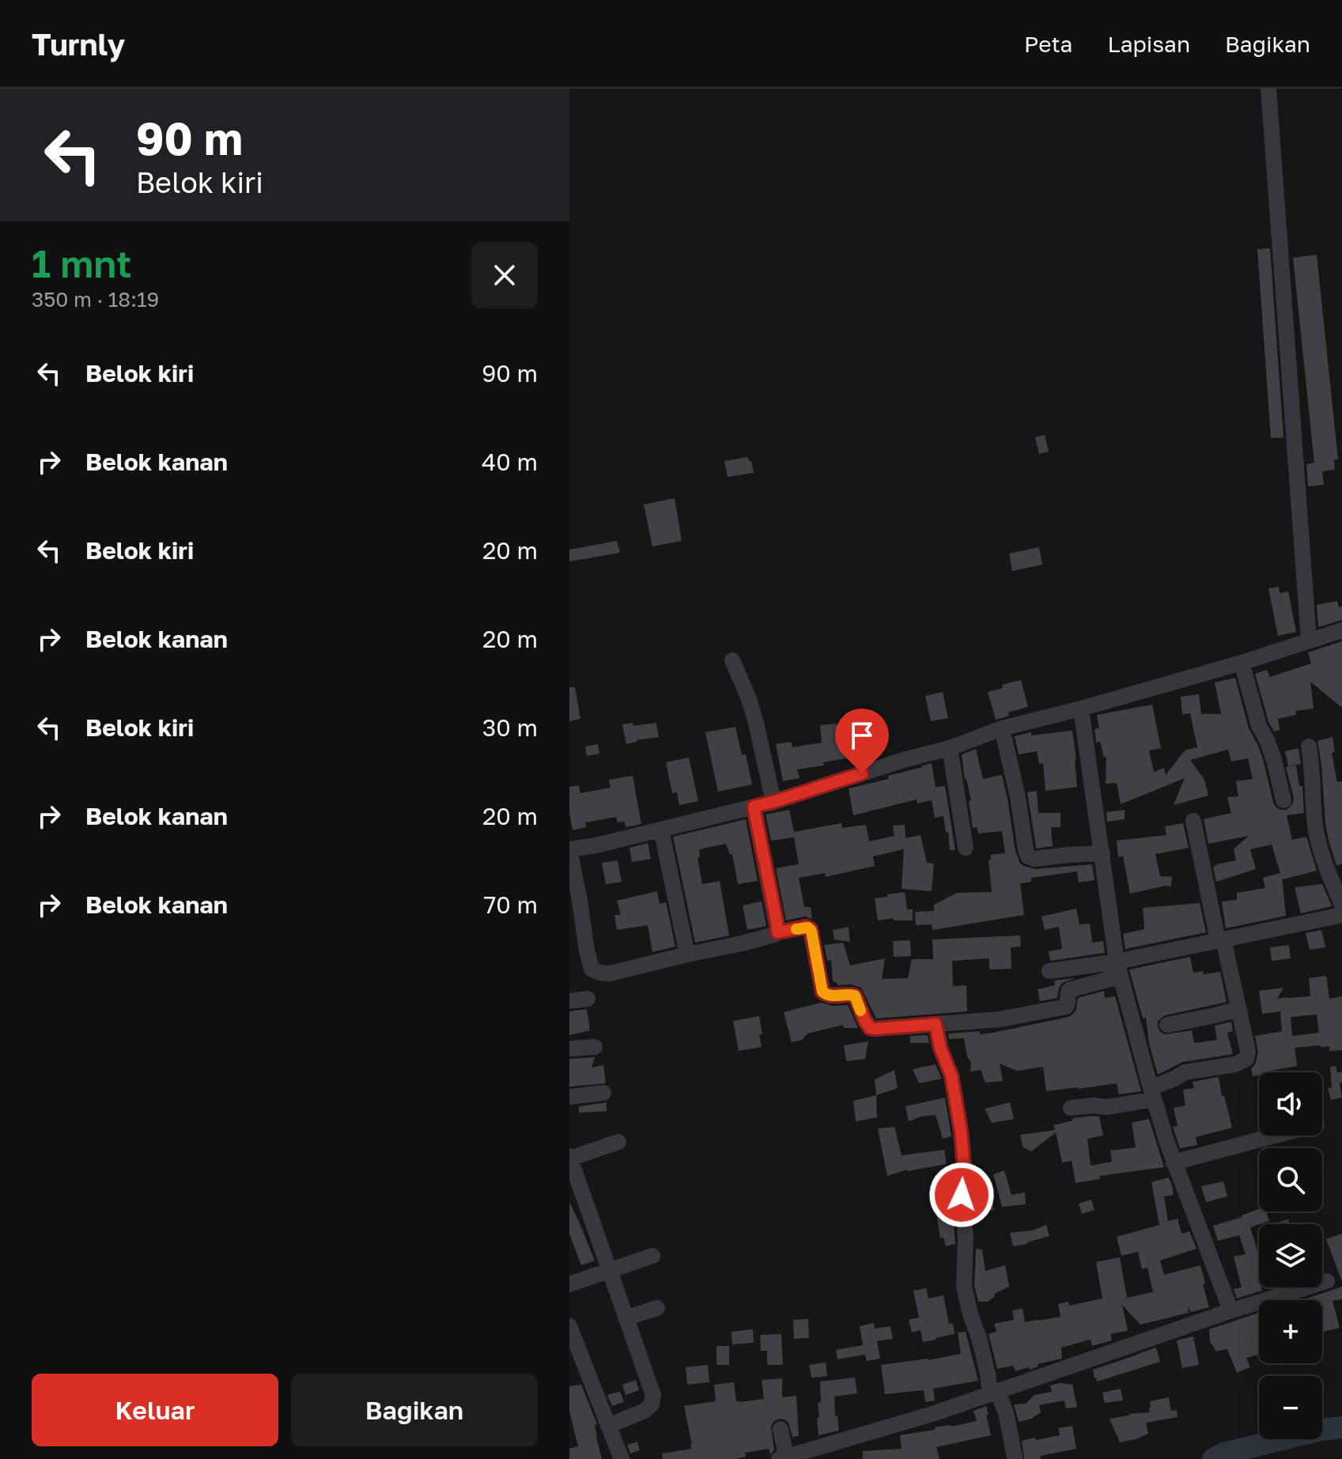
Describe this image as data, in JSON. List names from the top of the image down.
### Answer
{
  "page": {
    "header": "Turnly",
    "nav": ["Peta", "Lapisan", "Bagikan"],
    "turn": ["90 m", "Belok kiri"],
    "heading": ["1 mnt", "350 m · 18:19"],
    "list": [
      {
        "name": "Belok kiri",
        "value": "90 m"
      },
      {
        "name": "Belok kanan",
        "value": "40 m"
      },
      {
        "name": "Belok kiri",
        "value": "20 m"
      },
      {
        "name": "Belok kanan",
        "value": "20 m"
      },
      {
        "name": "Belok kiri",
        "value": "30 m"
      },
      {
        "name": "Belok kanan",
        "value": "20 m"
      },
      {
        "name": "Belok kanan",
        "value": "70 m"
      }
    ],
    "map_buttons": ["+", "−"],
    "buttons": ["Keluar", "Bagikan"]
  }
}
